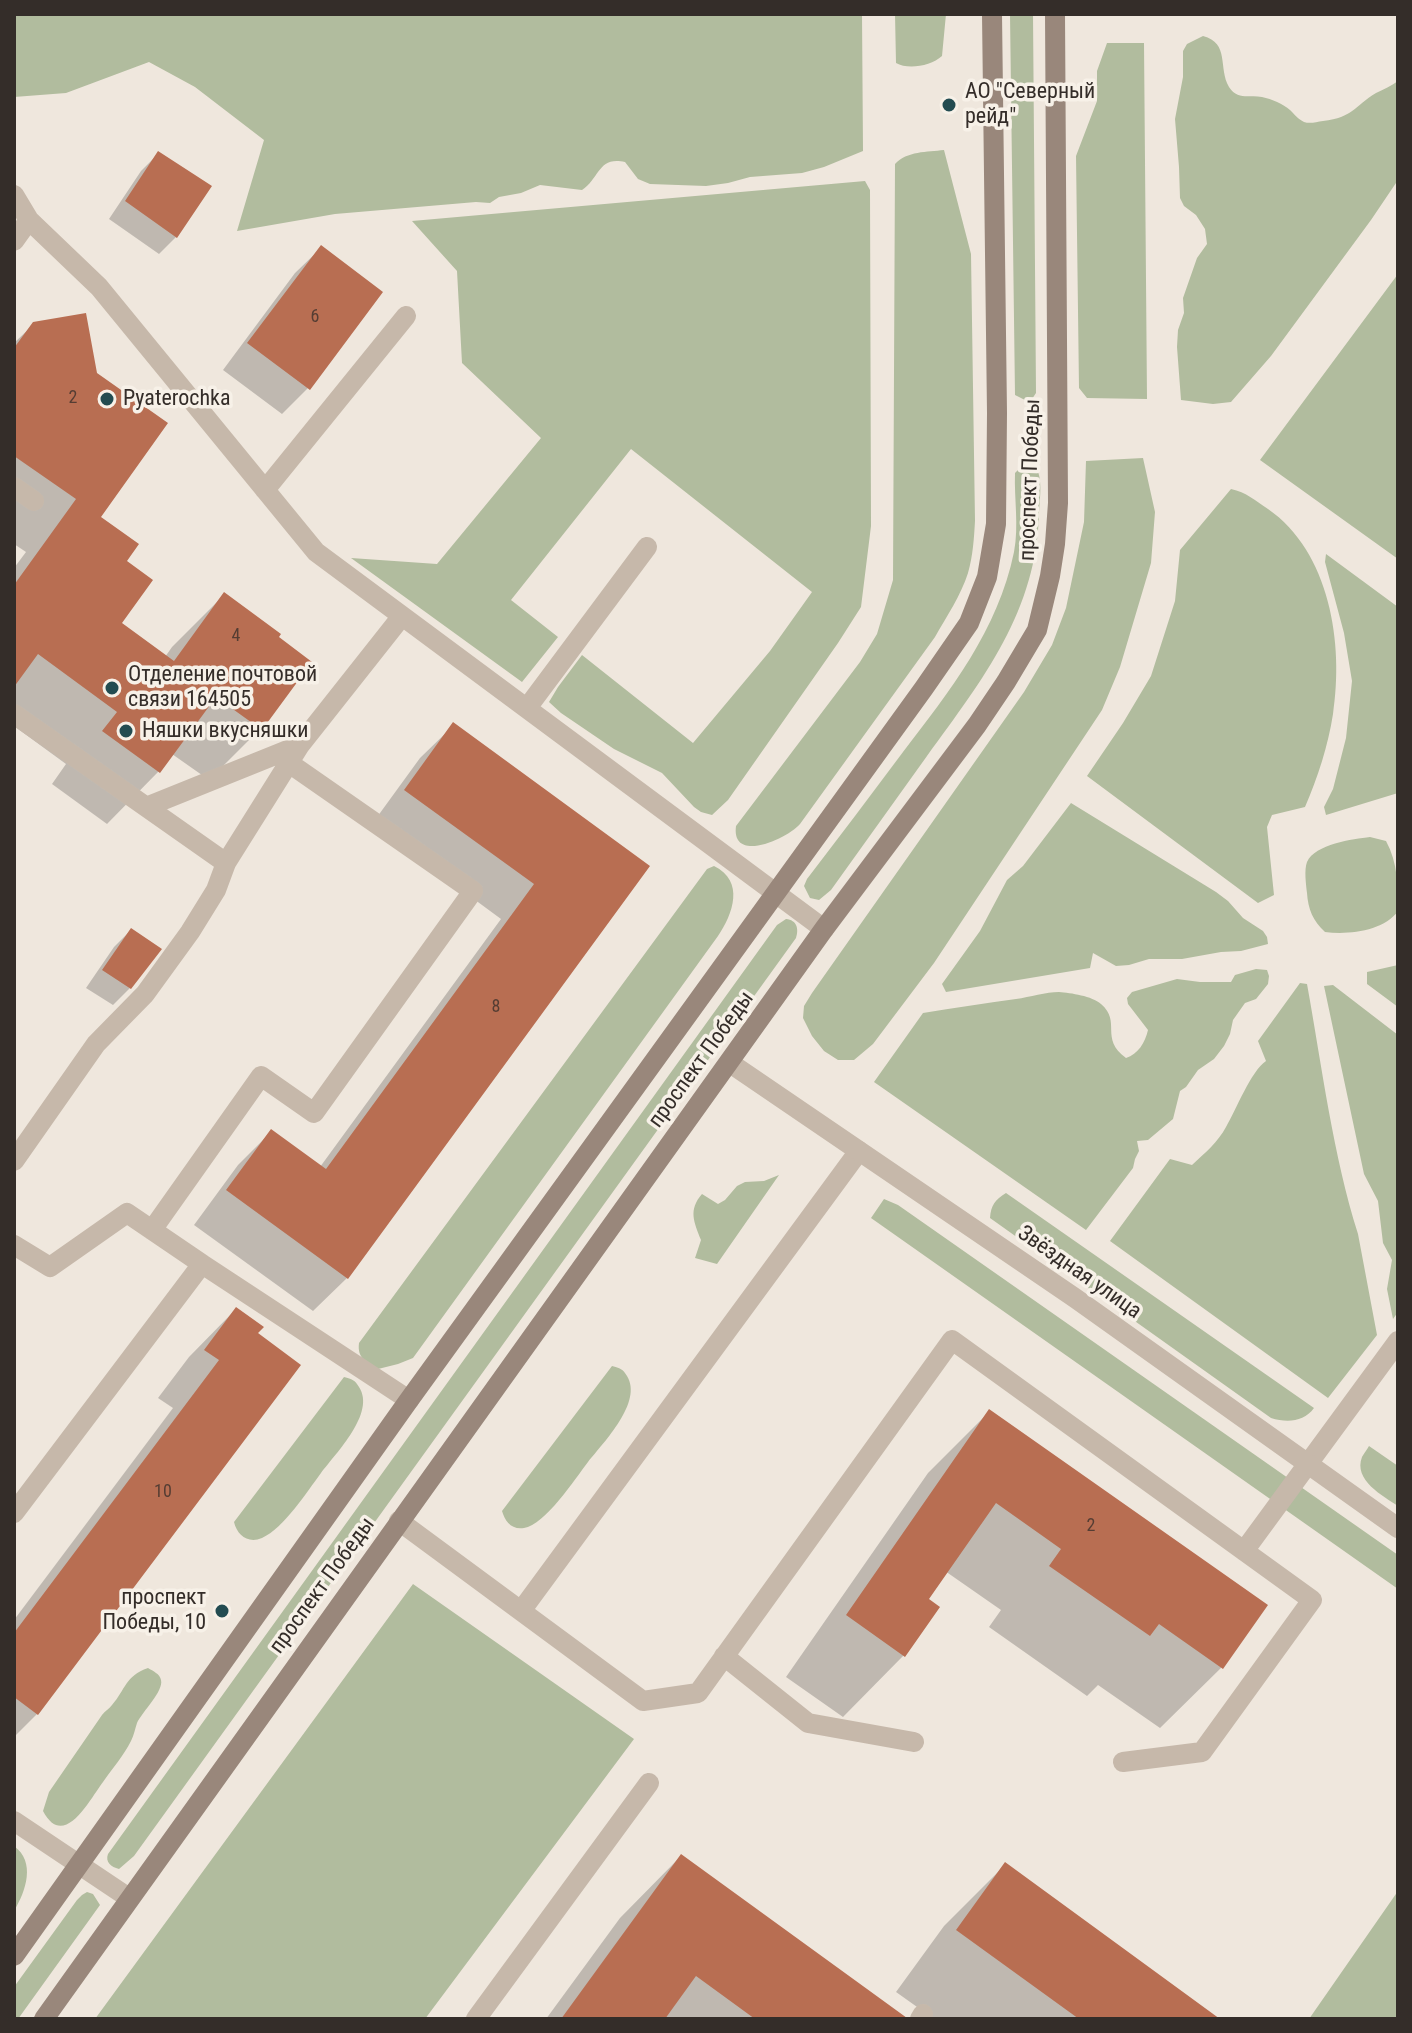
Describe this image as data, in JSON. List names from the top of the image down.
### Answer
{
  "streets": {
    "main road": ["проспект Победы"],
    "street": ["Звёздная улица"]
  },
  "crossings": [
    ["проспект Победы", "Звёздная улица"]
  ],
  "places": [
    "АО \"Северный рейд\"",
    "Pyaterochka",
    "Отделение почтовой связи 164505",
    "Няшки вкусняшки",
    "проспект Победы, 10"
  ],
  "house_numbers": [
    "6",
    "2",
    "4",
    "8",
    "10",
    "2"
  ]
}
